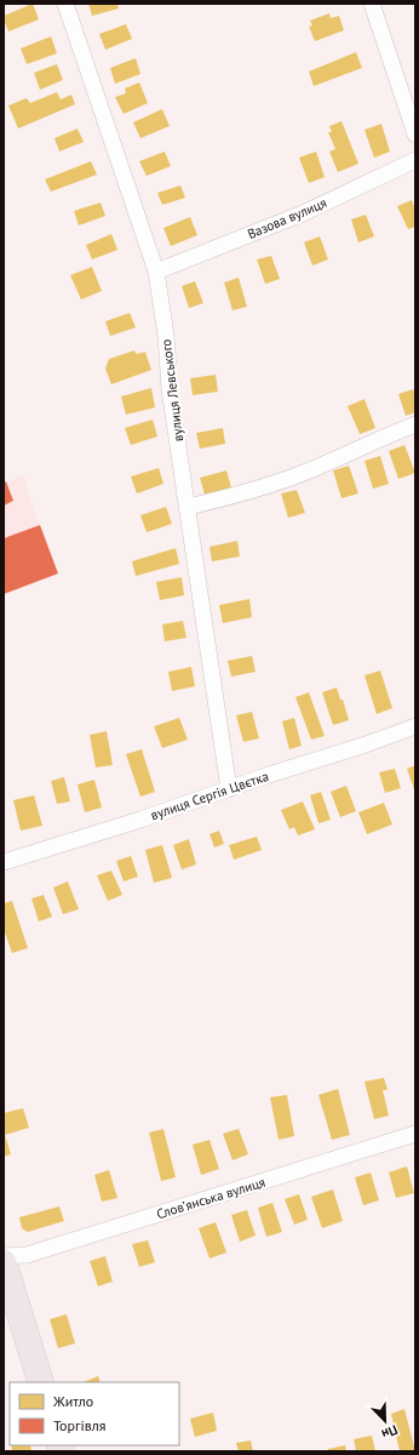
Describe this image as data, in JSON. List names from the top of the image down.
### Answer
{
  "streets": {
    "street": [
      "Вазова вулиця",
      "вулиця Левського",
      "вулиця Сергія Цвєтка",
      "Словʼянська вулиця"
    ]
  },
  "crossings": [
    ["Вазова вулиця", "вулиця Левського"],
    ["вулиця Левського", "вулиця Сергія Цвєтка"]
  ],
  "legend": ["Житло", "Торгівля"],
  "north": "bottom right"
}
